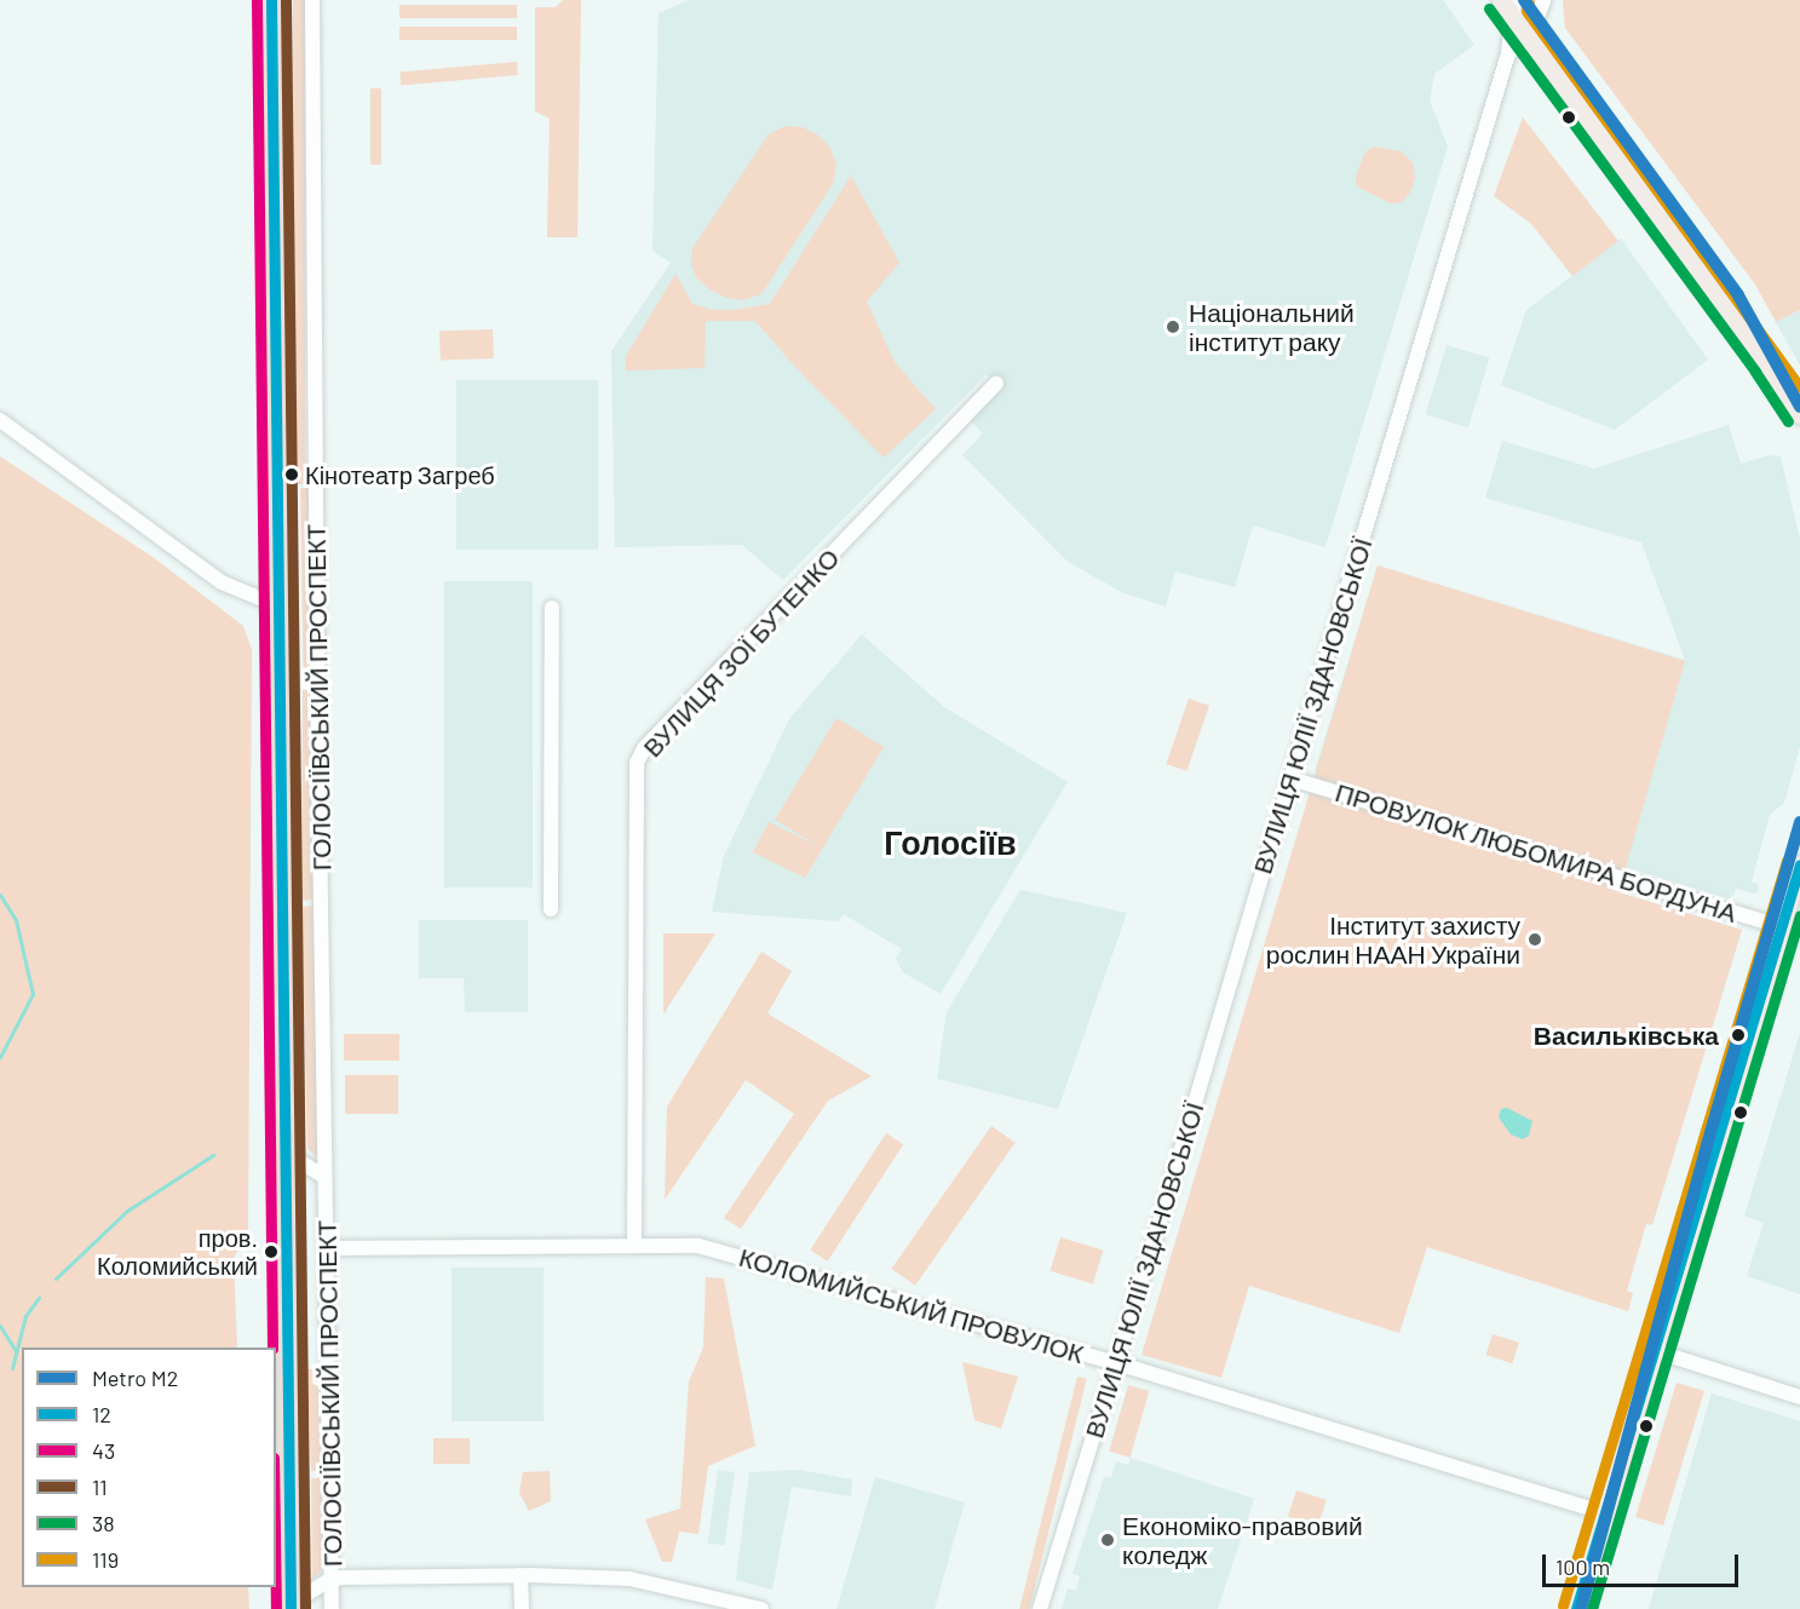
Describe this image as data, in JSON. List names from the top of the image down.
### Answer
{
  "streets": {
    "highway": ["ГОЛОСІЇВСЬКИЙ ПРОСПЕКТ"],
    "street": [
      "ВУЛИЦЯ ЗОЇ БУТЕНКО",
      "ВУЛИЦЯ ЮЛІЇ ЗДАНОВСЬКОЇ",
      "ПРОВУЛОК ЛЮБОМИРА БОРДУНА",
      "КОЛОМИЙСЬКИЙ ПРОВУЛОК"
    ]
  },
  "crossings": [
    ["ВУЛИЦЯ ЗОЇ БУТЕНКО", "КОЛОМИЙСЬКИЙ ПРОВУЛОК"],
    ["ГОЛОСІЇВСЬКИЙ ПРОСПЕКТ", "КОЛОМИЙСЬКИЙ ПРОВУЛОК"],
    ["ВУЛИЦЯ ЮЛІЇ ЗДАНОВСЬКОЇ", "ПРОВУЛОК ЛЮБОМИРА БОРДУНА"],
    ["ВУЛИЦЯ ЮЛІЇ ЗДАНОВСЬКОЇ", "КОЛОМИЙСЬКИЙ ПРОВУЛОК"]
  ],
  "districts": ["Голосіїв"],
  "places": [
    "Національний інститут раку",
    "Кінотеатр Загреб",
    "Інститут захисту рослин НААН України",
    "Васильківська",
    "пров. Коломийський",
    "Економіко-правовий коледж"
  ],
  "lines": [
    "metro line M2",
    "transit line 12",
    "transit line 43",
    "transit line 11",
    "transit line 119",
    "transit line 38"
  ],
  "legend": [
    "Metro M2",
    "12",
    "43",
    "11",
    "38",
    "119"
  ],
  "scale_bar": "100 m"
}
